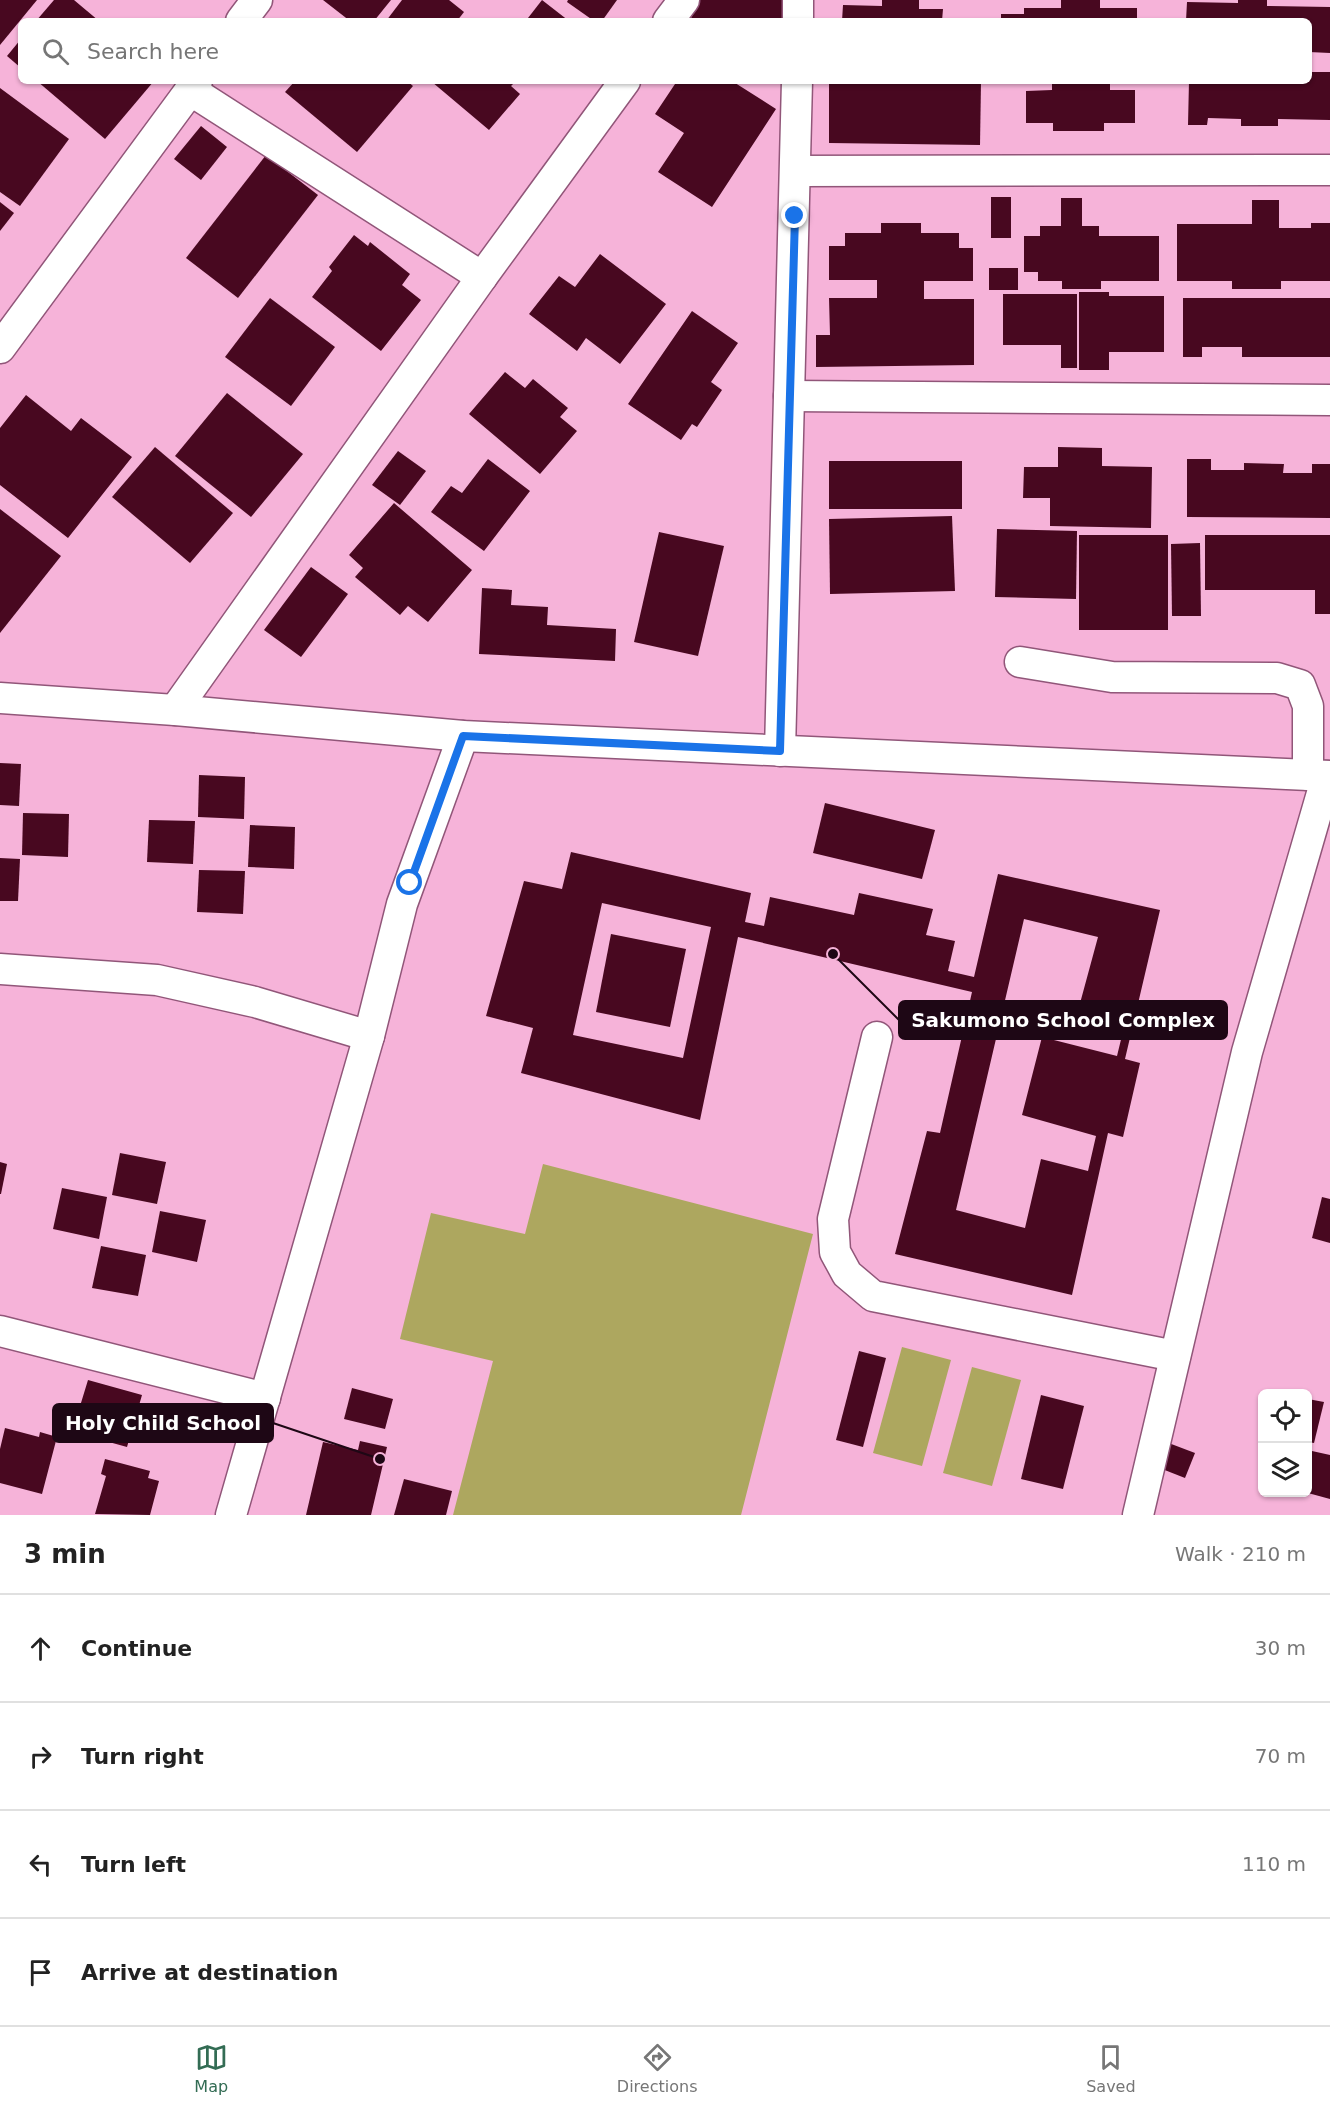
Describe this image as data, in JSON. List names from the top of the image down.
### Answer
{
  "places": ["Sakumono School Complex", "Holy Child School"],
  "page": {
    "search": "Search here",
    "heading": ["3 min", "Walk · 210 m"],
    "list": [
      ["Continue", "30 m"],
      ["Turn right", "70 m"],
      ["Turn left", "110 m"],
      "Arrive at destination"
    ],
    "nav": ["Map", "Directions", "Saved"]
  }
}
